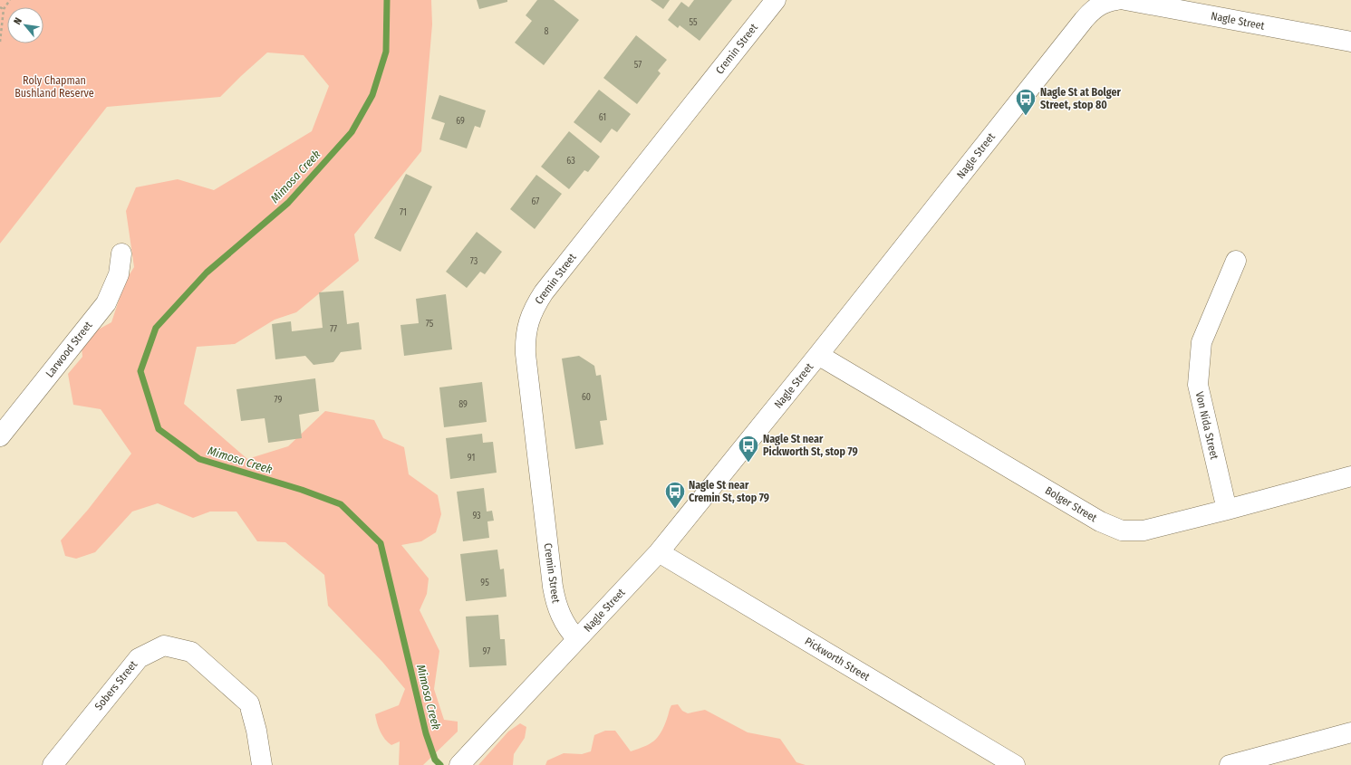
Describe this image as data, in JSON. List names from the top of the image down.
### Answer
{
  "streets": {
    "street": [
      "Nagle Street",
      "Cremin Street",
      "Larwood Street",
      "Von Nida Street",
      "Bolger Street",
      "Pickworth Street",
      "Sobers Street"
    ]
  },
  "crossings": [
    ["Nagle Street", "Cremin Street"],
    ["Nagle Street", "Bolger Street"],
    ["Nagle Street", "Pickworth Street"],
    ["Von Nida Street", "Bolger Street"]
  ],
  "water": ["Mimosa Creek"],
  "parks": ["Roly Chapman Bushland Reserve"],
  "places": {
    "bus stop": ["Nagle St at Bolger Street, stop 80", "Nagle St near Pickworth St, stop 79", "Nagle St near Cremin St, stop 79"]
  },
  "house_numbers": [
    "55",
    "8",
    "57",
    "61",
    "69",
    "63",
    "67",
    "71",
    "73",
    "75",
    "77",
    "60",
    "79",
    "89",
    "91",
    "93",
    "95",
    "97"
  ],
  "north": "top left"
}
